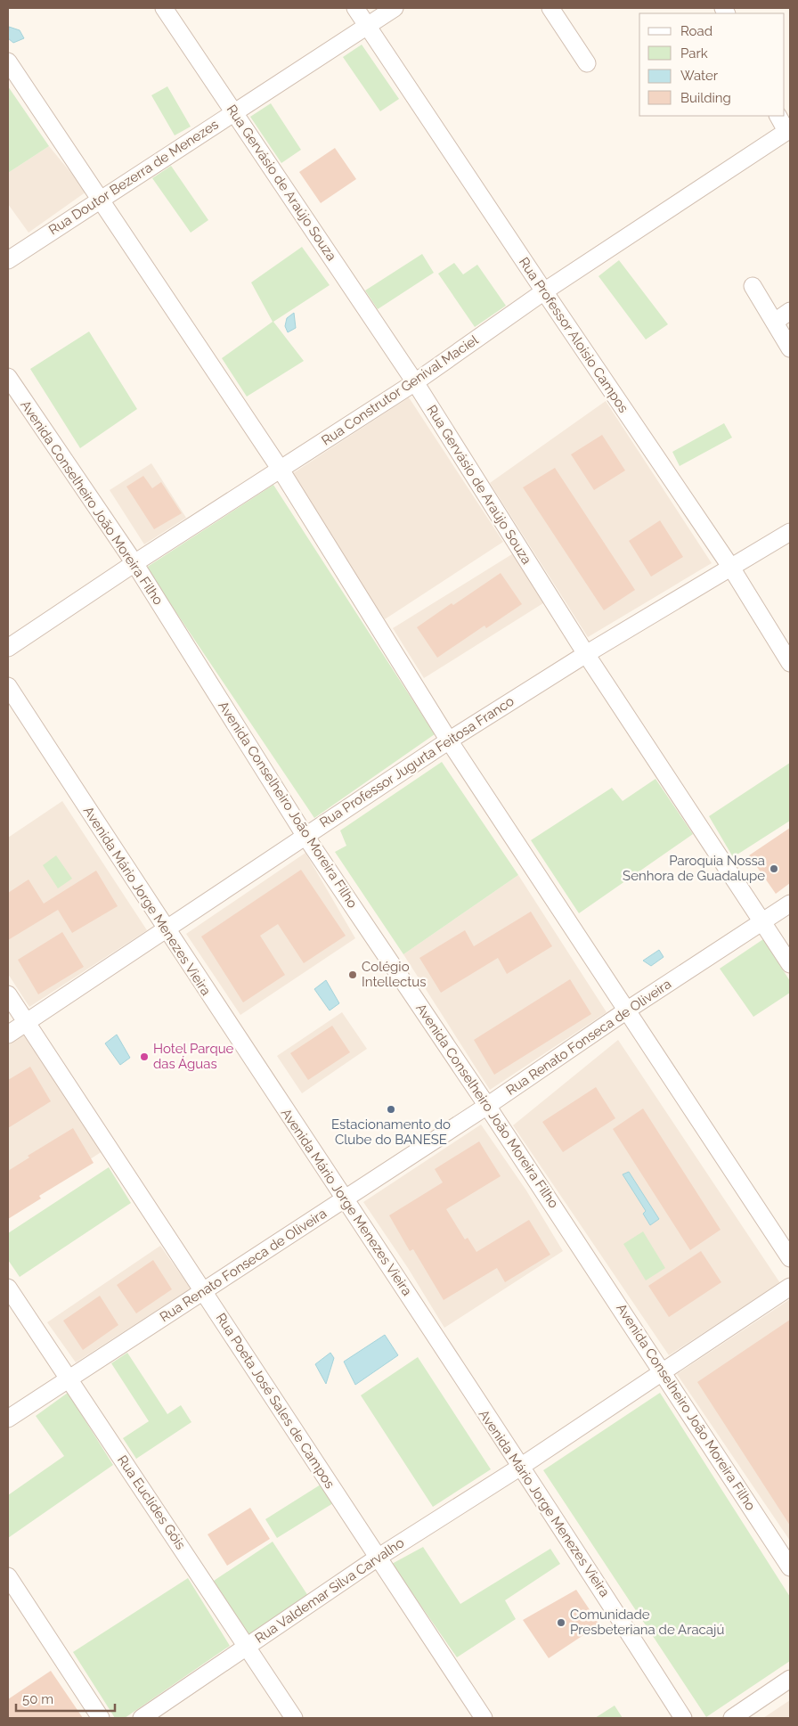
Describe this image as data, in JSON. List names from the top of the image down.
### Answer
{
  "streets": {
    "street": [
      "Rua Doutor Bezerra de Menezes",
      "Rua Gervásio de Araújo Souza",
      "Rua Professor Aloísio Campos",
      "Rua Construtor Genival Maciel",
      "Avenida Conselheiro João Moreira Filho",
      "Rua Professor Jugurta Feitosa Franco",
      "Avenida Mário Jorge Menezes Vieira",
      "Rua Renato Fonseca de Oliveira",
      "Rua Poeta José Sales de Campos",
      "Rua Euclídes Góis",
      "Rua Valdemar Silva Carvalho"
    ]
  },
  "crossings": [
    ["Rua Doutor Bezerra de Menezes", "Rua Gervásio de Araújo Souza"],
    ["Rua Doutor Bezerra de Menezes", "Rua Professor Aloísio Campos"],
    ["Rua Gervásio de Araújo Souza", "Rua Construtor Genival Maciel"],
    ["Rua Gervásio de Araújo Souza", "Rua Professor Jugurta Feitosa Franco"],
    ["Rua Gervásio de Araújo Souza", "Rua Renato Fonseca de Oliveira"],
    ["Rua Professor Aloísio Campos", "Rua Construtor Genival Maciel"],
    ["Rua Professor Aloísio Campos", "Rua Professor Jugurta Feitosa Franco"],
    ["Rua Construtor Genival Maciel", "Avenida Conselheiro João Moreira Filho"],
    ["Avenida Conselheiro João Moreira Filho", "Rua Professor Jugurta Feitosa Franco"],
    ["Avenida Conselheiro João Moreira Filho", "Rua Renato Fonseca de Oliveira"],
    ["Avenida Conselheiro João Moreira Filho", "Rua Valdemar Silva Carvalho"],
    ["Rua Professor Jugurta Feitosa Franco", "Avenida Mário Jorge Menezes Vieira"],
    ["Rua Professor Jugurta Feitosa Franco", "Rua Poeta José Sales de Campos"],
    ["Avenida Mário Jorge Menezes Vieira", "Rua Renato Fonseca de Oliveira"],
    ["Avenida Mário Jorge Menezes Vieira", "Rua Valdemar Silva Carvalho"],
    ["Rua Renato Fonseca de Oliveira", "Rua Poeta José Sales de Campos"],
    ["Rua Renato Fonseca de Oliveira", "Rua Euclídes Góis"],
    ["Rua Poeta José Sales de Campos", "Rua Valdemar Silva Carvalho"],
    ["Rua Euclídes Góis", "Rua Valdemar Silva Carvalho"]
  ],
  "places": [
    "Paroquia Nossa Senhora de Guadalupe",
    "Colégio Intellectus",
    "Hotel Parque das Águas",
    "Estacionamento do Clube do BANESE",
    "Comunidade Presbeteriana de Aracajú"
  ],
  "legend": [
    "Road",
    "Park",
    "Water",
    "Building"
  ],
  "scale_bar": "50 m"
}
